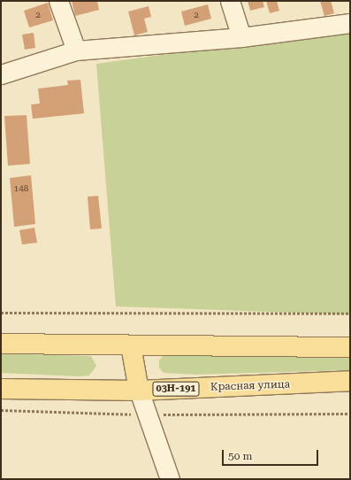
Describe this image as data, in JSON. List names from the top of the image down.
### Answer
{
  "streets": {
    "main road": ["Красная улица", "03Н-191"]
  },
  "house_numbers": ["2", "2", "148"],
  "scale_bar": "50 m"
}
